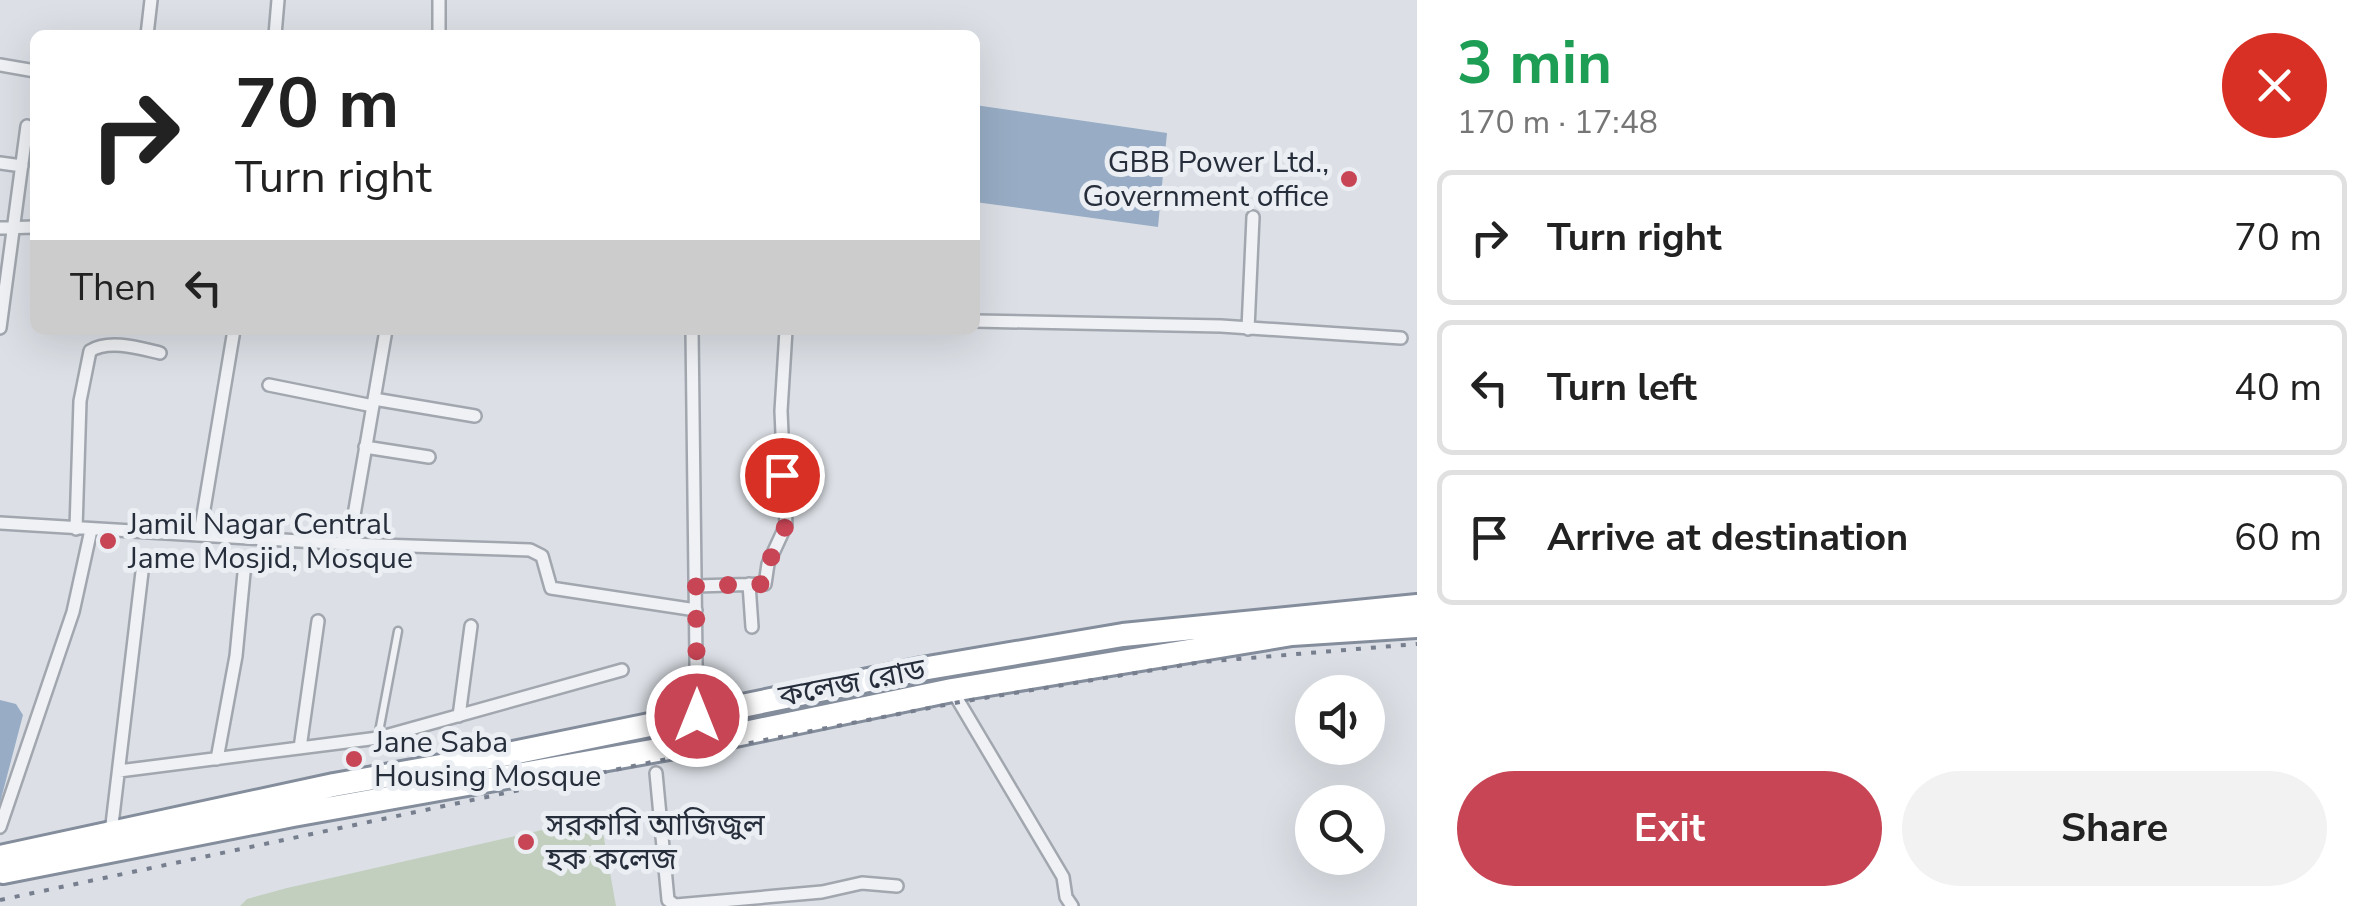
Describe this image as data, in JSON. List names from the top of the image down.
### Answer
{
  "streets": {
    "highway": ["কলেজ রোড"]
  },
  "places": [
    "GBB Power Ltd., Government office",
    "Jamil Nagar Central Jame Mosjid, Mosque",
    "Jane Saba Housing Mosque",
    "সরকারি আজিজুল হক কলেজ"
  ],
  "page": {
    "heading": ["3 min", "170 m · 17:48"],
    "turn": ["70 m", "Turn right"],
    "list": [
      {
        "name": "Turn right",
        "value": "70 m"
      },
      {
        "name": "Turn left",
        "value": "40 m"
      },
      {
        "name": "Arrive at destination",
        "value": "60 m"
      }
    ],
    "then": "Then",
    "buttons": ["Exit", "Share"]
  }
}
